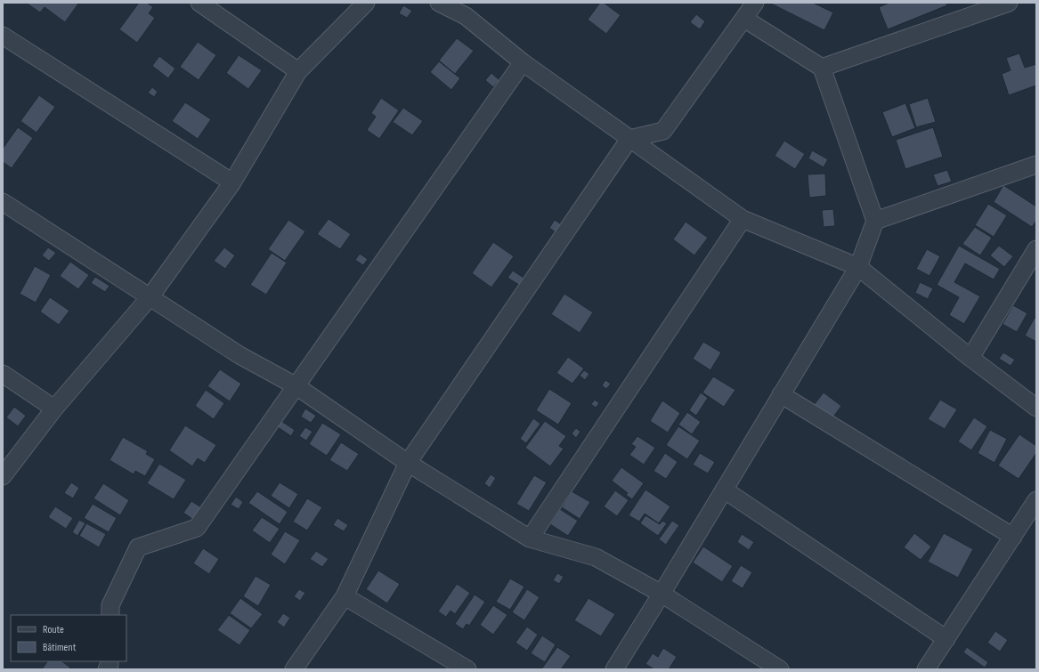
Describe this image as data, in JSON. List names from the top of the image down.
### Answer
{
  "legend": ["Route", "Bâtiment"]
}
